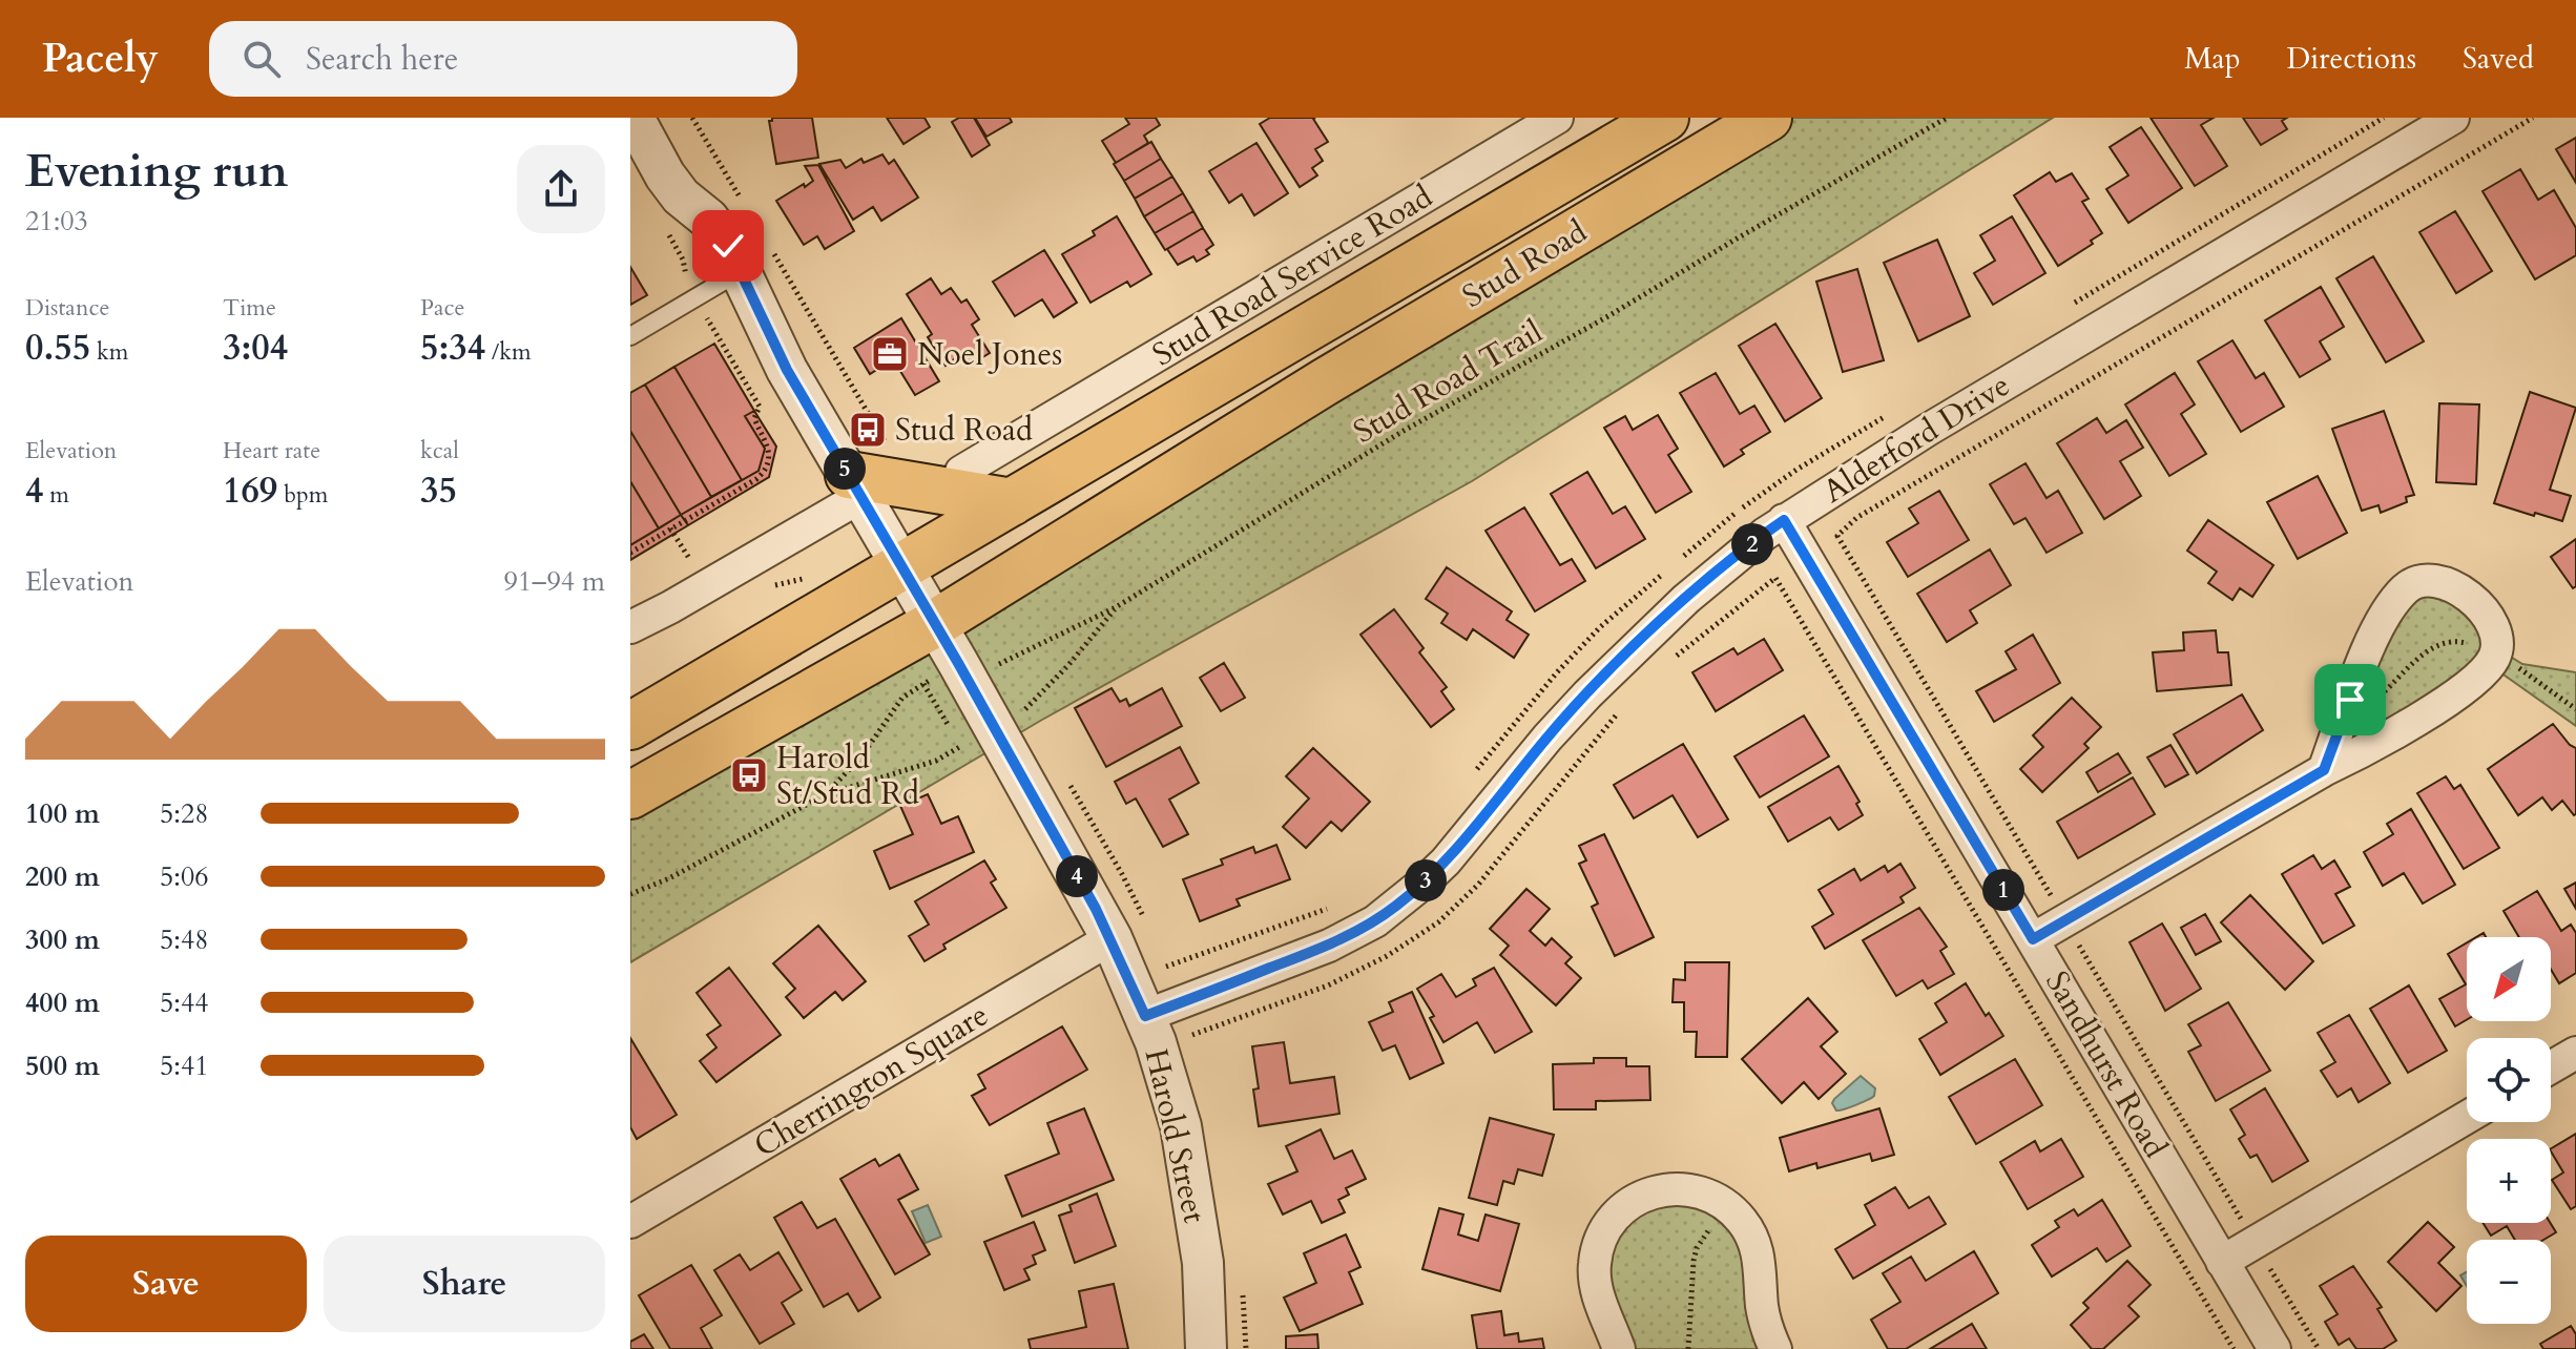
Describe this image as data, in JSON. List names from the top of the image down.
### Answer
{
  "streets": {
    "main road": ["Stud Road"],
    "street": [
      "Stud Road Service Road",
      "Alderford Drive",
      "Sandhurst Road",
      "Cherrington Square",
      "Harold Street"
    ],
    "path": ["Stud Road Trail"]
  },
  "crossings": [
    ["Stud Road", "Harold Street"],
    ["Alderford Drive", "Sandhurst Road"],
    ["Alderford Drive", "Harold Street"],
    ["Cherrington Square", "Harold Street"]
  ],
  "places": {
    "office": ["Noel Jones"],
    "bus stop": ["Stud Road", "Harold St/Stud Rd"]
  },
  "north": "bottom left",
  "page": {
    "header": "Pacely",
    "search": "Search here",
    "nav": ["Map", "Directions", "Saved"],
    "heading": ["Evening run", "21:03"],
    "stats": [
      ["Distance", "0.55 km"],
      ["Time", "3:04"],
      ["Pace", "5:34 /km"],
      ["Elevation", "4 m"],
      ["Heart rate", "169 bpm"],
      ["kcal", "35"]
    ],
    "pins": [
      "5",
      "2",
      "4",
      "3",
      "1"
    ],
    "chart": ["Elevation", "91–94 m"],
    "list": [
      {
        "name": "100 m",
        "note": "5:28"
      },
      {
        "name": "200 m",
        "note": "5:06"
      },
      {
        "name": "300 m",
        "note": "5:48"
      },
      {
        "name": "400 m",
        "note": "5:44"
      },
      {
        "name": "500 m",
        "note": "5:41"
      }
    ],
    "map_buttons": ["+", "−"],
    "buttons": ["Save", "Share"]
  }
}
